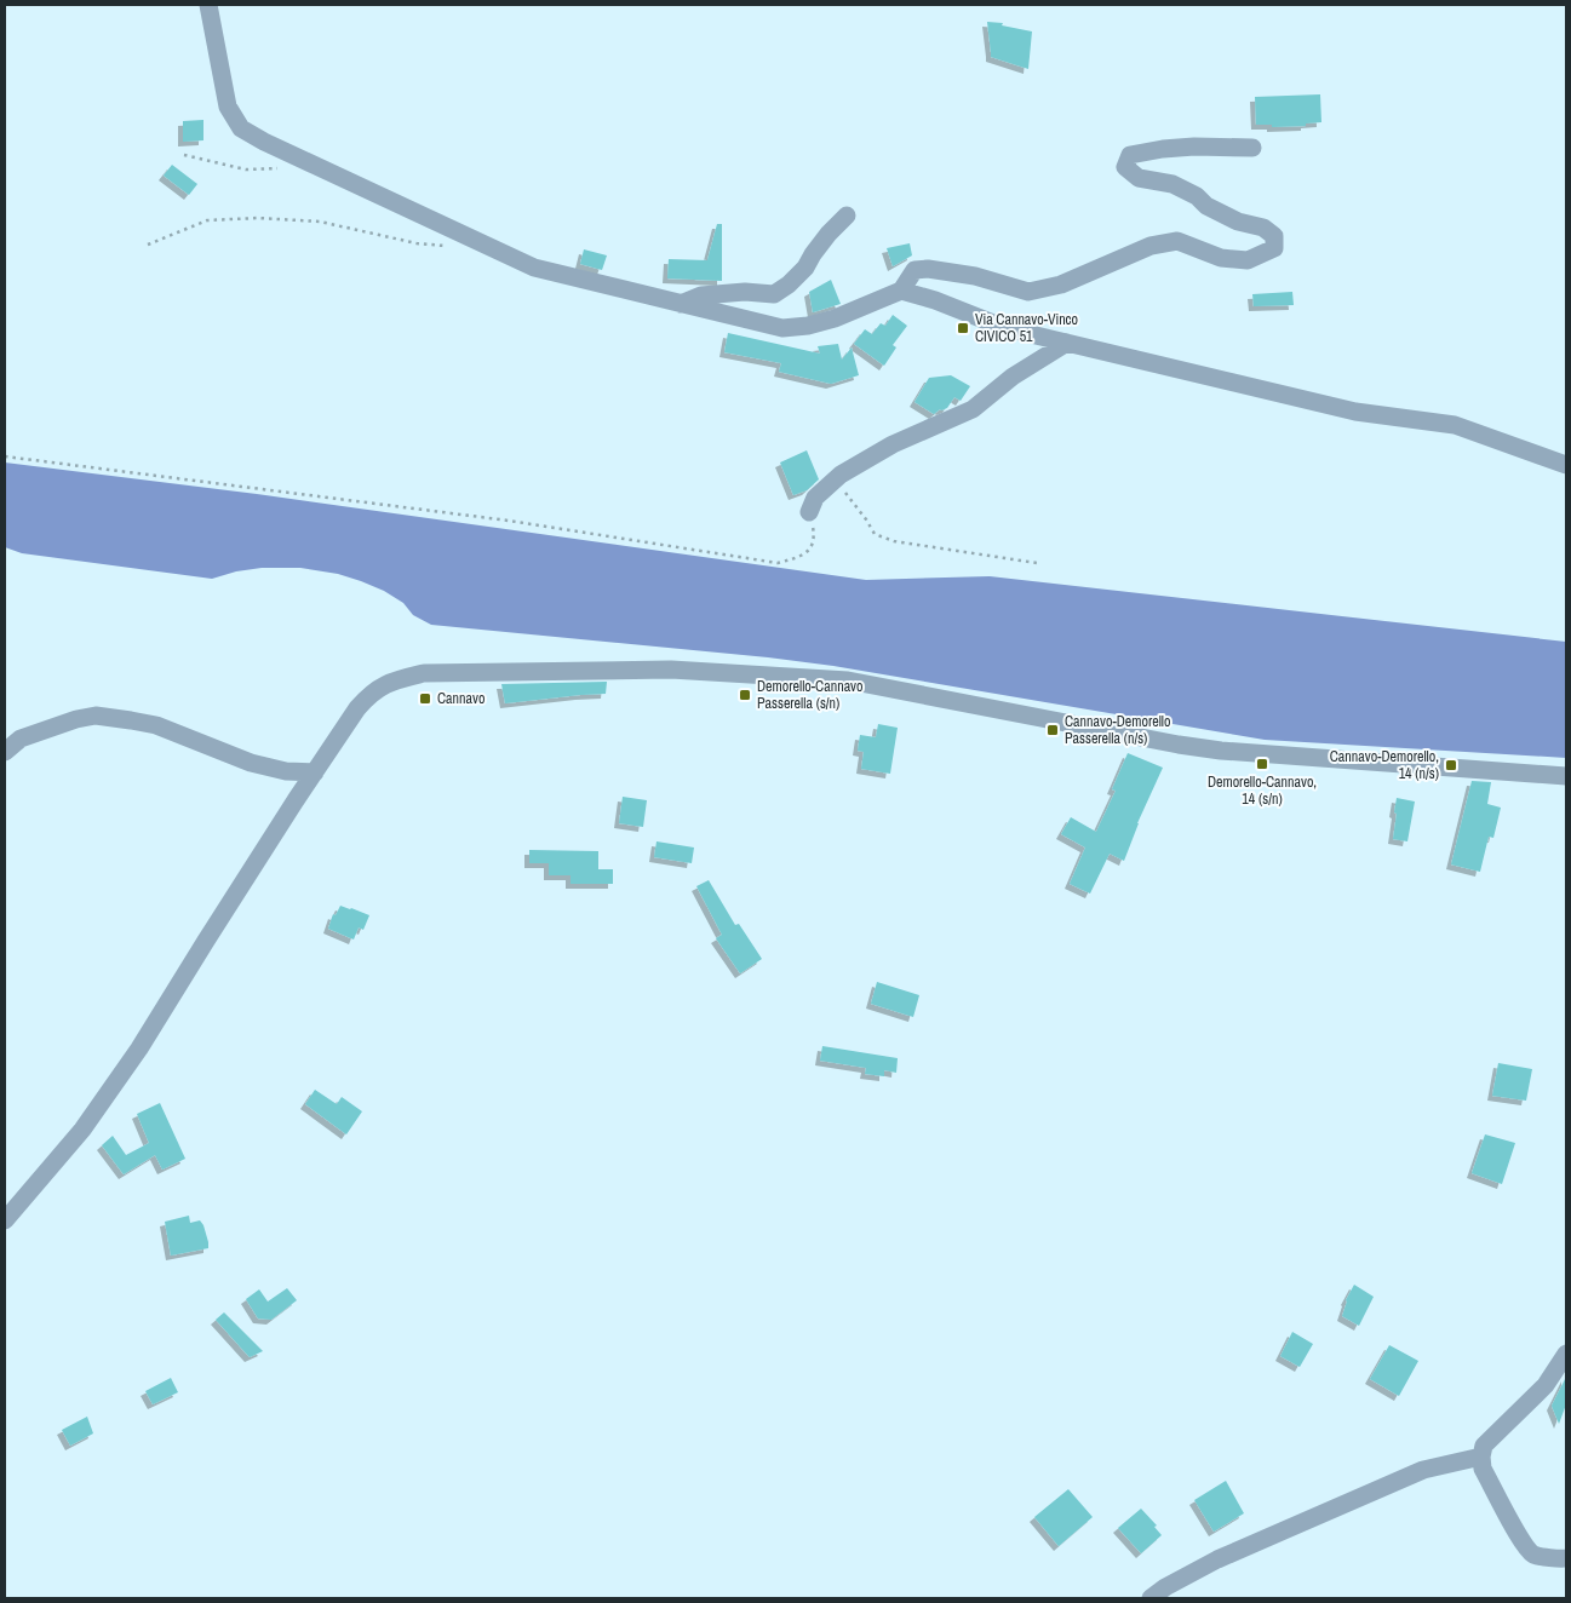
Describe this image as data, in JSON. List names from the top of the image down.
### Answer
{
  "places": {
    "transit": [
      "Via Cannavo-Vinco CIVICO 51",
      "Demorello-Cannavo Passerella (s/n)",
      "Cannavo",
      "Cannavo-Demorello Passerella (n/s)",
      "Demorello-Cannavo, 14 (s/n)",
      "Cannavo-Demorello, 14 (n/s)"
    ]
  }
}
